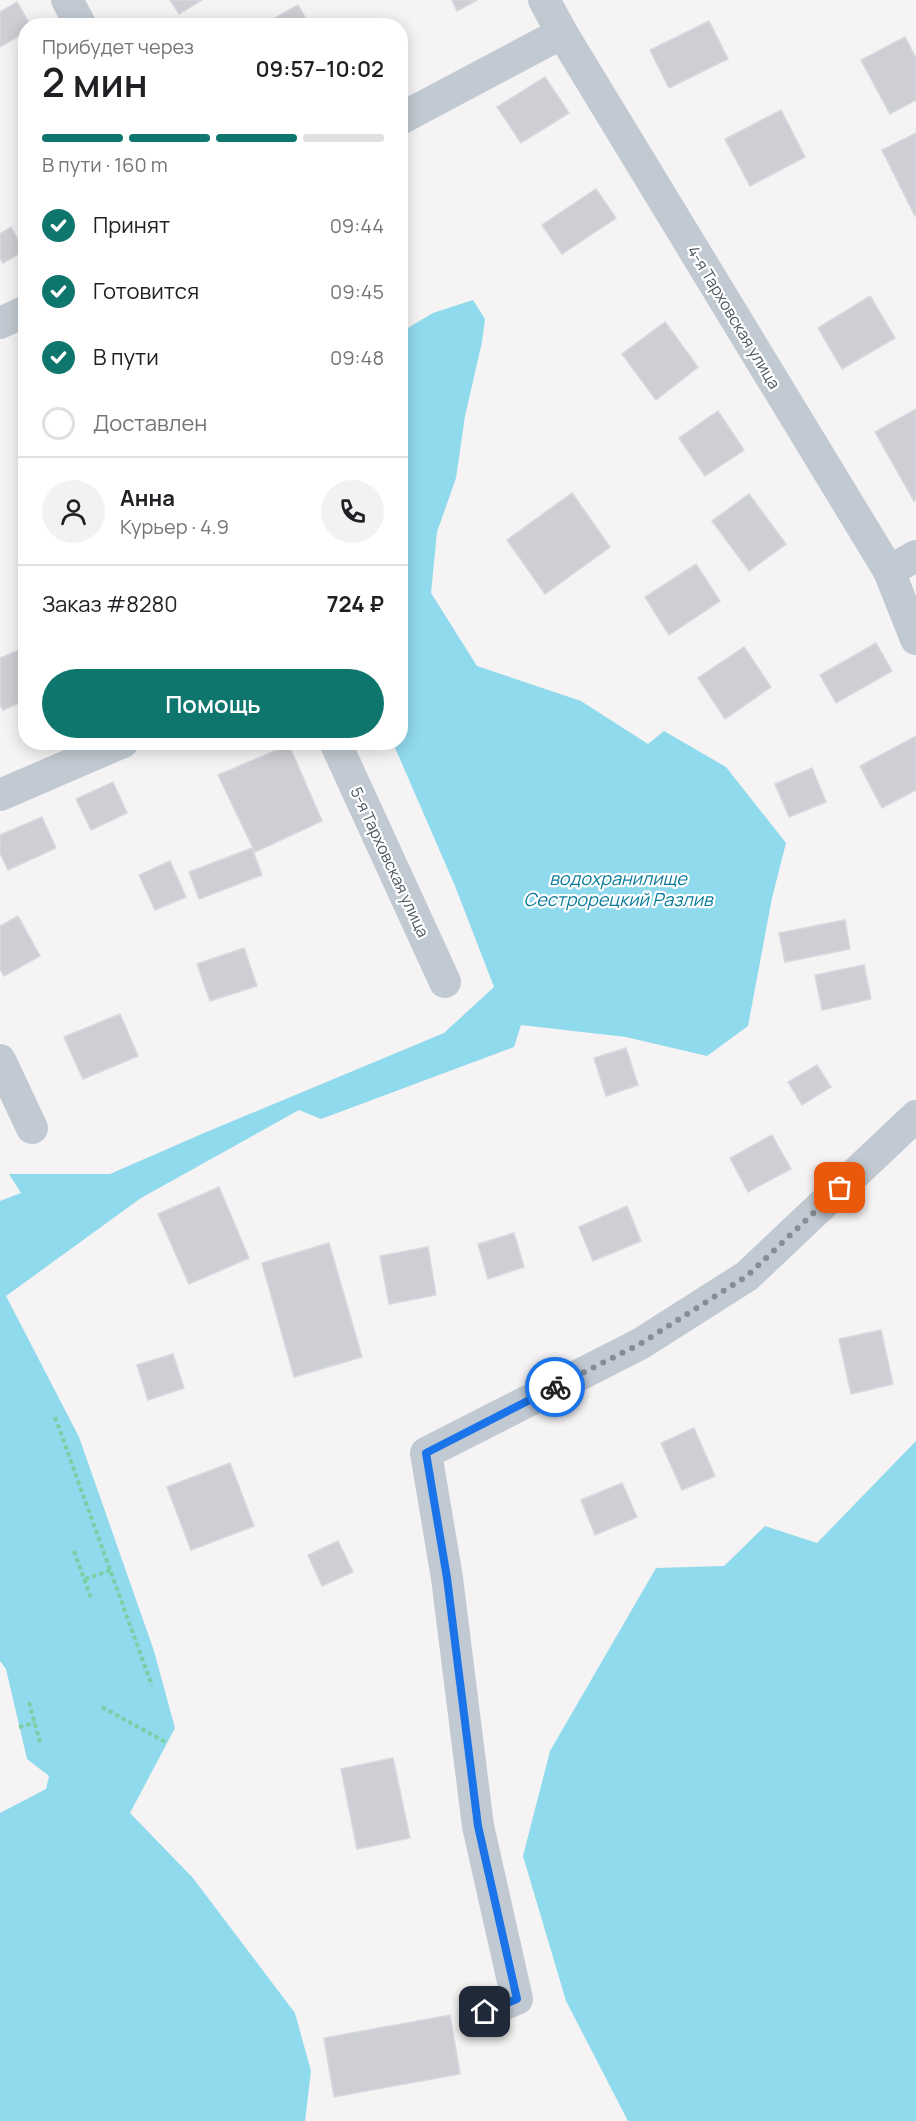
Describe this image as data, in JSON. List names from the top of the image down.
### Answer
{
  "streets": {
    "street": ["4-я Тарховская улица", "5-я Тарховская улица"]
  },
  "water": ["водохранилище Сестрорецкий Разлив"],
  "page": {
    "heading": ["2 мин", "Прибудет через", "09:57–10:02"],
    "panel": [
      "Анна",
      "Курьер · 4.9",
      "Заказ #8280",
      "724 ₽"
    ],
    "bar": "В пути · 160 m",
    "list": [
      ["Принят", "09:44"],
      ["Готовится", "09:45"],
      ["В пути", "09:48"],
      "Доставлен"
    ],
    "buttons": "Помощь"
  }
}
